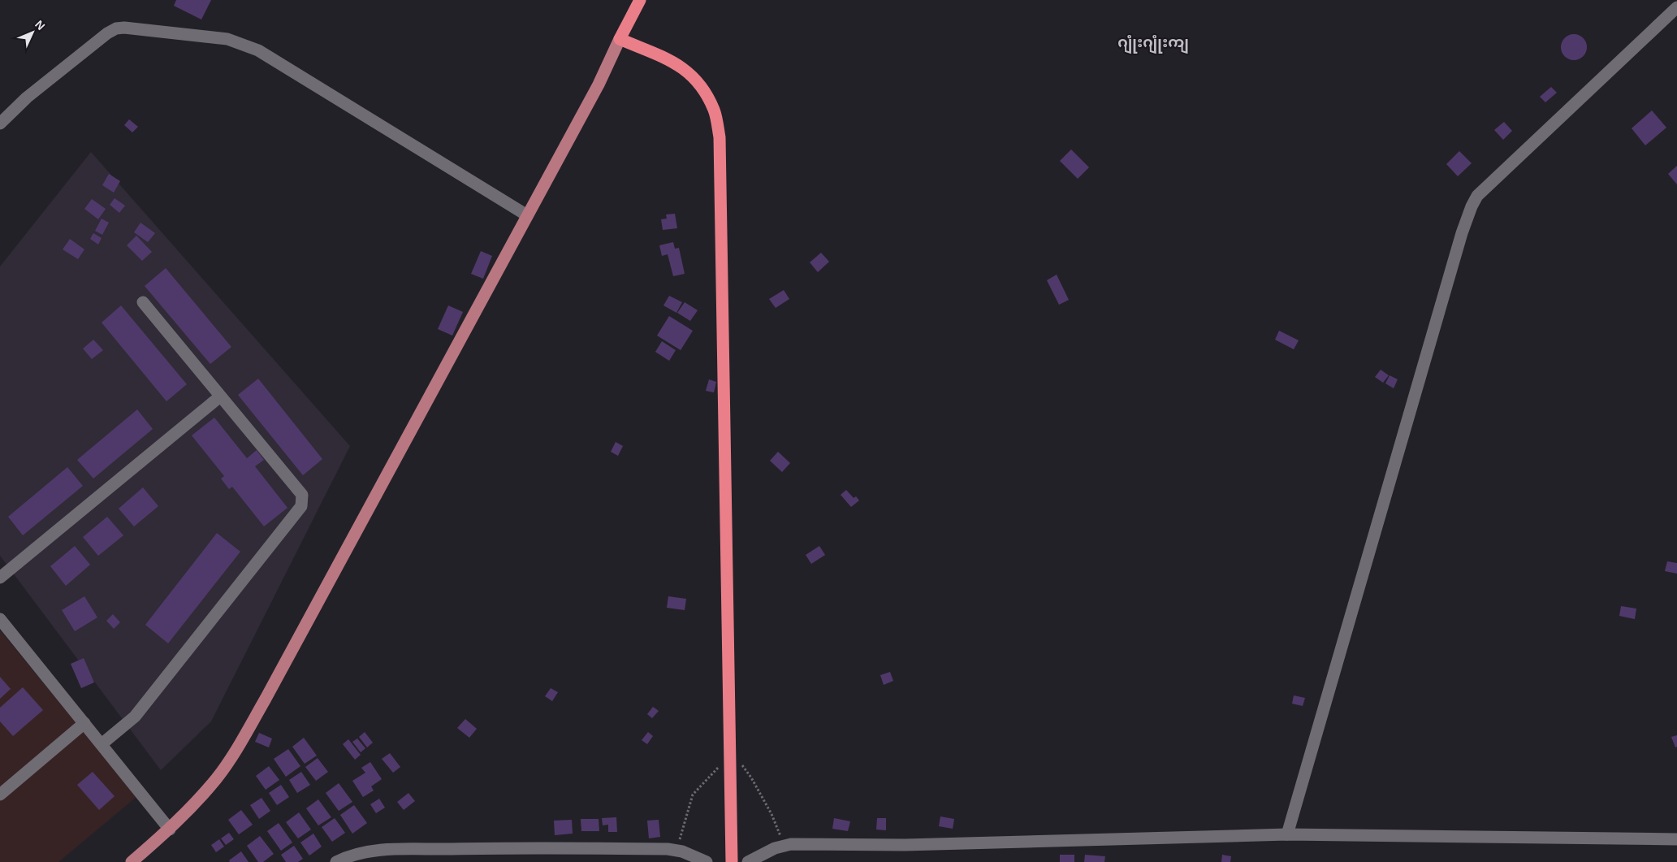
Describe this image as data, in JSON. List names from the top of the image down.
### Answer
{
  "districts": ["ဂျုံးဂျုံးကျ"],
  "north": "top right"
}
